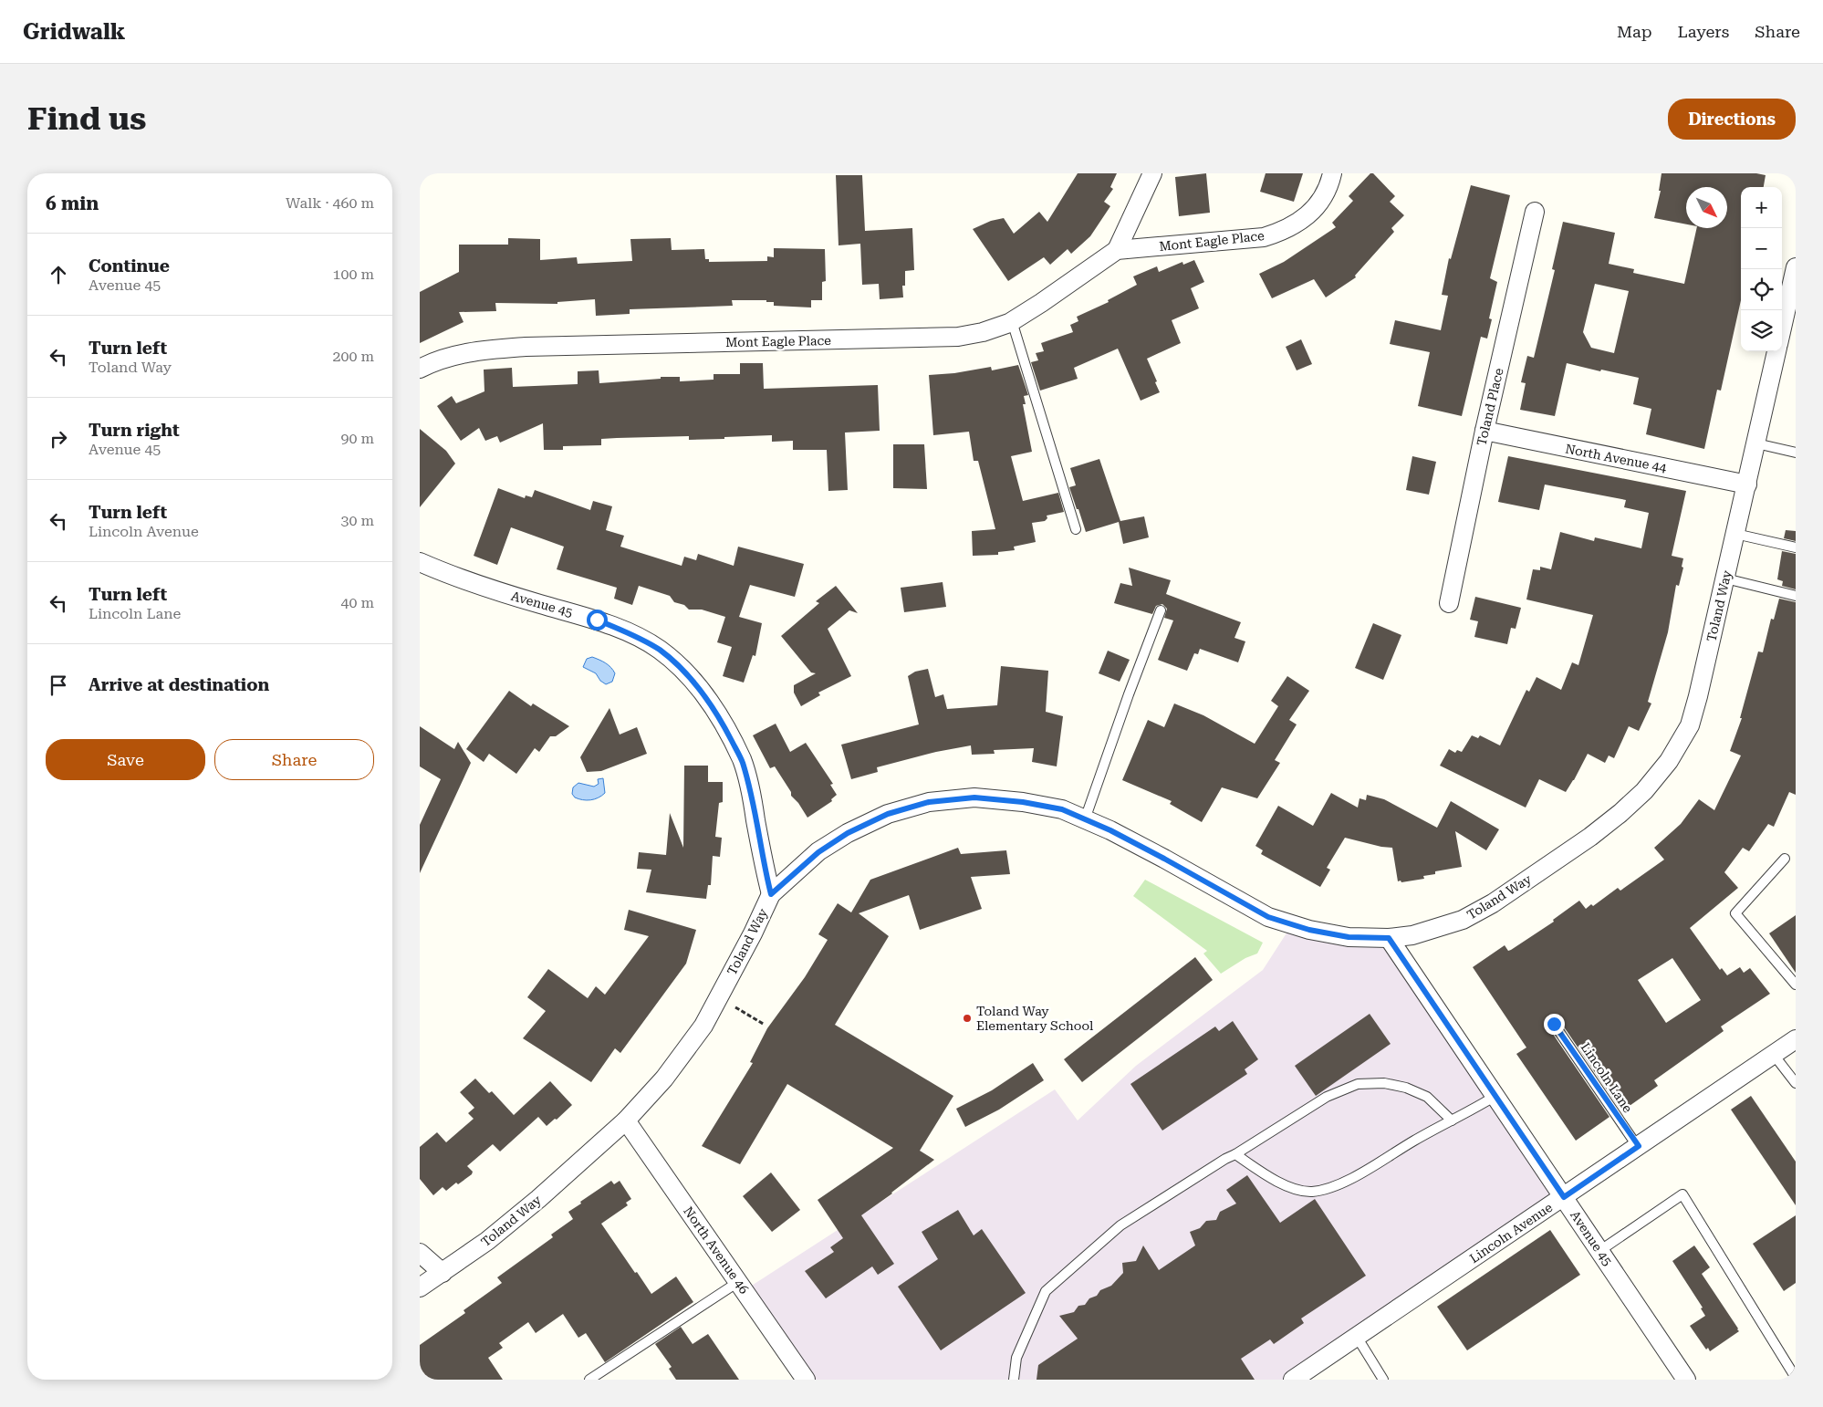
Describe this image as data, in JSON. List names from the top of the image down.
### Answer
{
  "streets": {
    "street": [
      "Mont Eagle Place",
      "Toland Place",
      "North Avenue 44",
      "Avenue 45",
      "Toland Way",
      "Lincoln Avenue",
      "North Avenue 46"
    ],
    "lane": ["Lincoln Lane"]
  },
  "crossings": [
    ["Toland Place", "North Avenue 44"],
    ["North Avenue 44", "Toland Way"],
    ["Avenue 45", "Toland Way"],
    ["Avenue 45", "Lincoln Avenue"],
    ["Toland Way", "North Avenue 46"],
    ["Lincoln Lane", "Lincoln Avenue"]
  ],
  "places": ["Toland Way Elementary School"],
  "north": "bottom right",
  "page": {
    "header": "Gridwalk",
    "nav": ["Map", "Layers", "Share"],
    "buttons": [
      "Directions",
      ["Save", "Share"]
    ],
    "title": "Find us",
    "heading": ["6 min", "Walk · 460 m"],
    "map_buttons": ["+", "−"],
    "list": [
      ["Continue", "Avenue 45", "100 m"],
      ["Turn left", "Toland Way", "200 m"],
      ["Turn right", "Avenue 45", "90 m"],
      ["Turn left", "Lincoln Avenue", "30 m"],
      ["Turn left", "Lincoln Lane", "40 m"],
      "Arrive at destination"
    ]
  }
}
